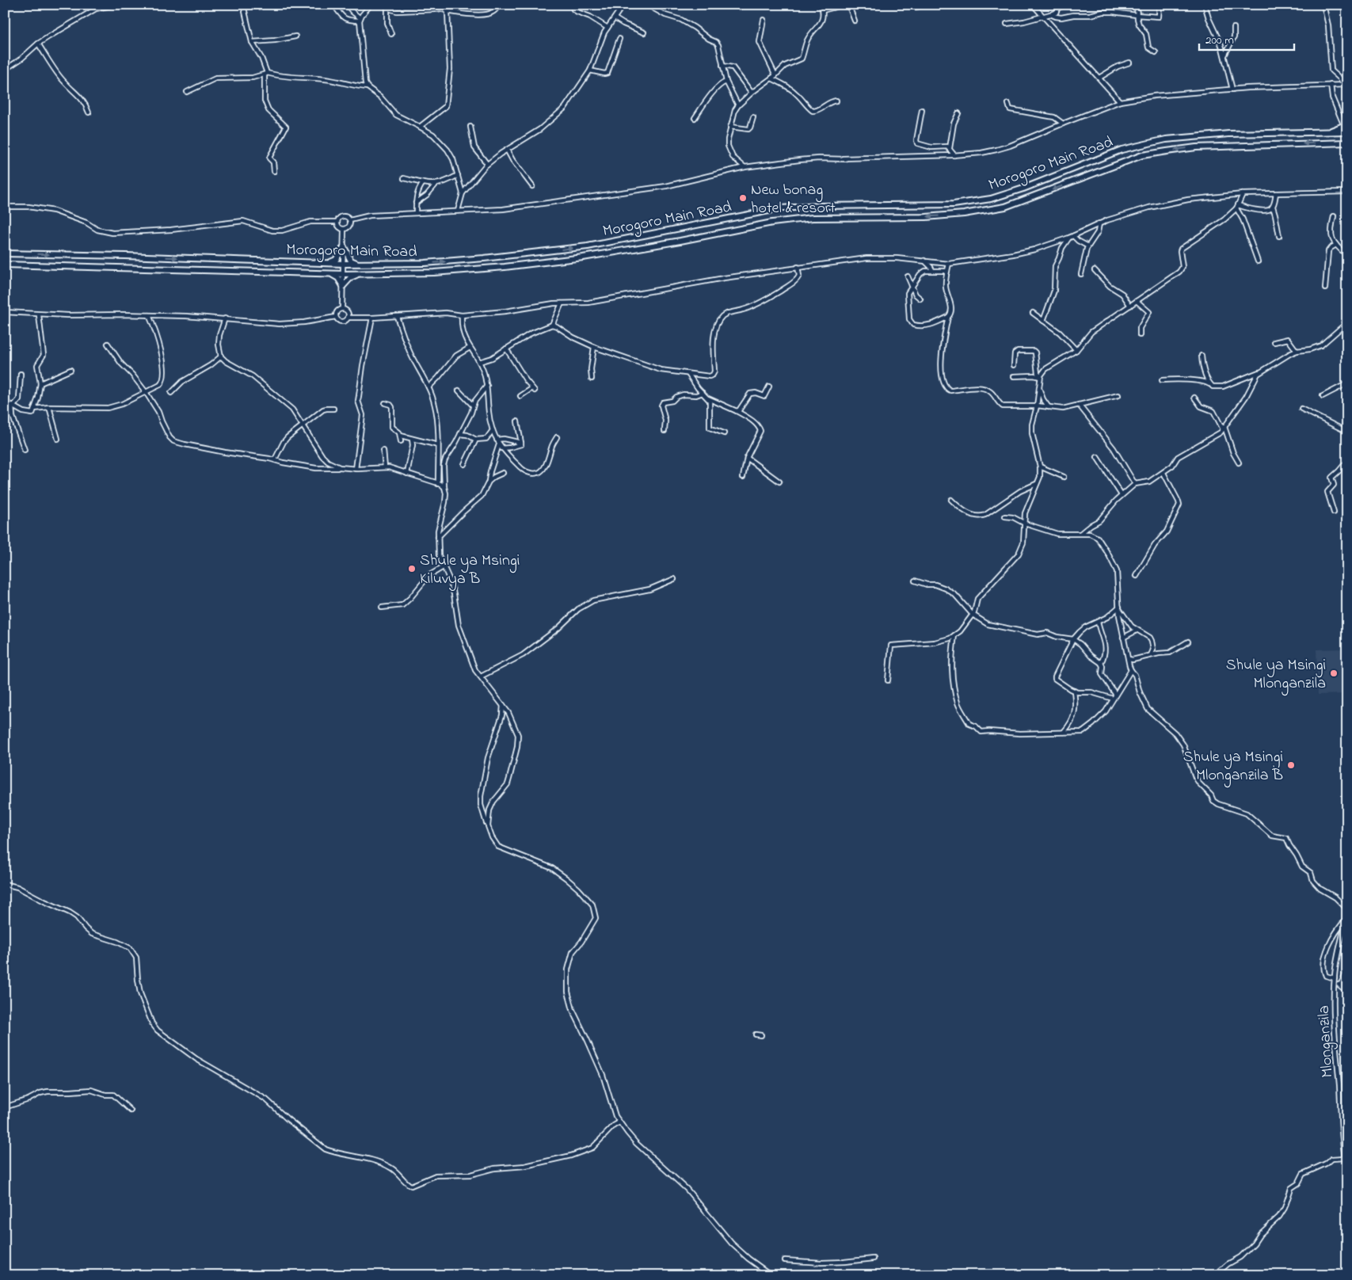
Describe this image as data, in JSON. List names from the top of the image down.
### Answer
{
  "streets": {
    "highway": ["Morogoro Main Road"],
    "street": ["Mlonganzila"]
  },
  "places": [
    "New bonag hotel & resort",
    "Shule ya Msingi Kiluvya B",
    "Shule ya Msingi Mlonganzila",
    "Shule ya Msingi Mlonganzila B"
  ],
  "scale_bar": "200 m"
}
